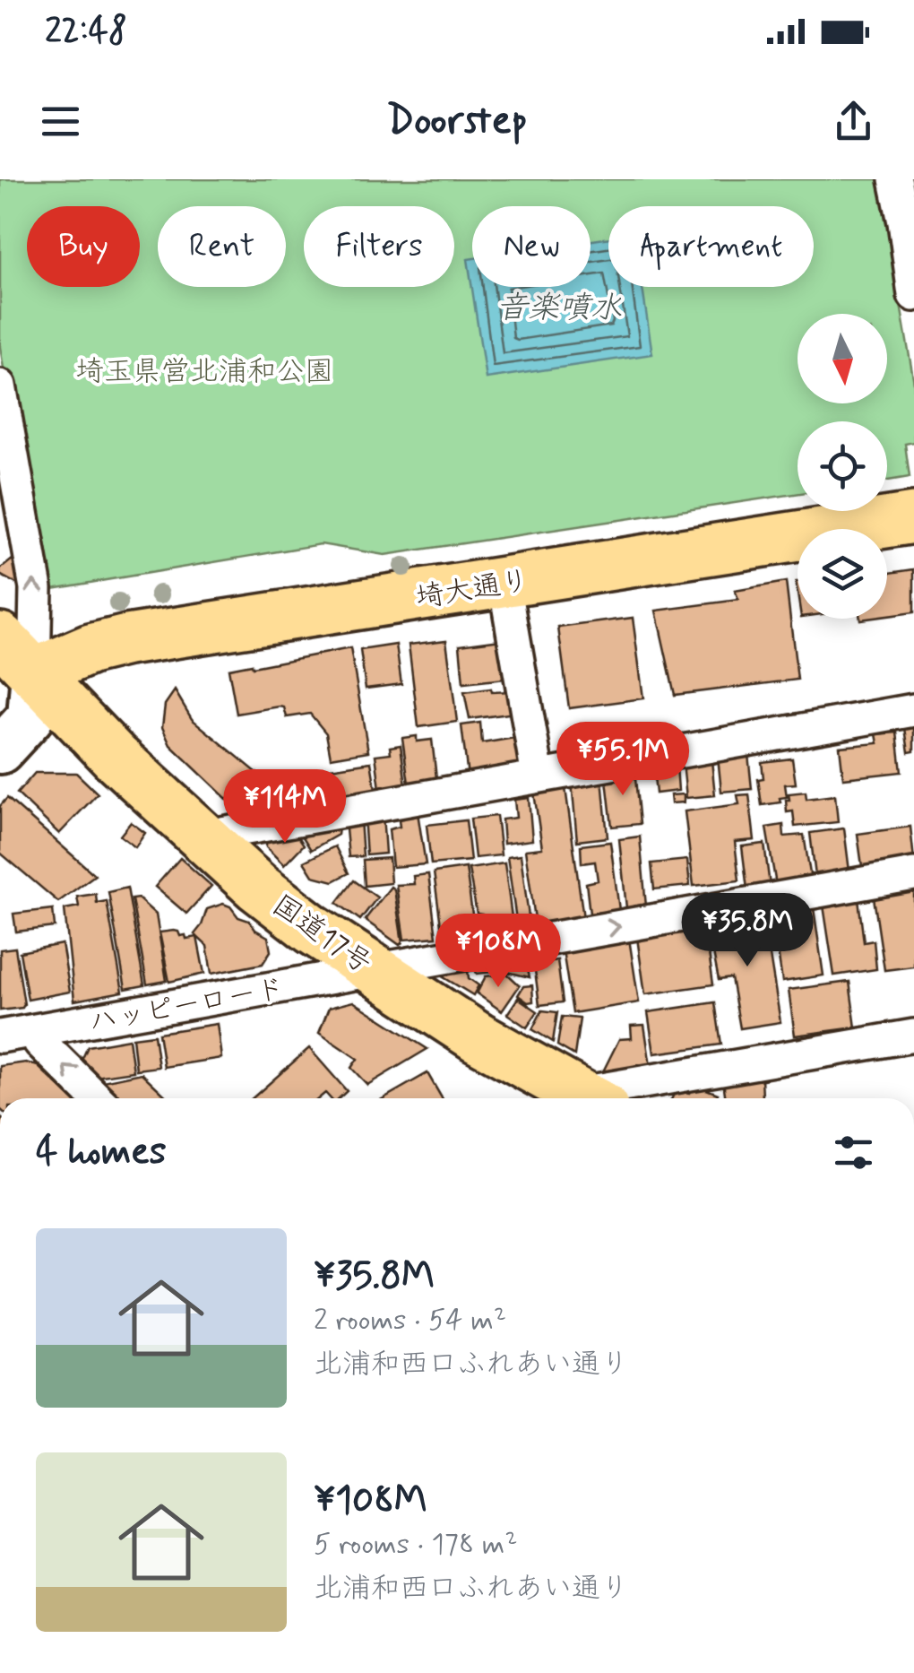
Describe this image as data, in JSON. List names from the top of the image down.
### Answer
{
  "streets": {
    "highway": ["埼大通り", "国道17号"],
    "street": ["ハッピーロード"]
  },
  "crossings": [
    ["埼大通り", "国道17号"],
    ["国道17号", "ハッピーロード"]
  ],
  "water": ["音楽噴水"],
  "parks": ["埼玉県営北浦和公園"],
  "north": "bottom",
  "page": {
    "status": "22:48",
    "header": "Doorstep",
    "chip": [
      "Buy",
      "Rent",
      "Filters",
      "New",
      "Apartment"
    ],
    "price": [
      "¥55.1M",
      "¥114M",
      "¥35.8M",
      "¥108M"
    ],
    "heading": "4 homes",
    "list": [
      {
        "name": "¥35.8M",
        "note": "2 rooms · 54 m² · 北浦和西口ふれあい通り"
      },
      {
        "name": "¥108M",
        "note": "5 rooms · 178 m² · 北浦和西口ふれあい通り"
      }
    ]
  }
}
